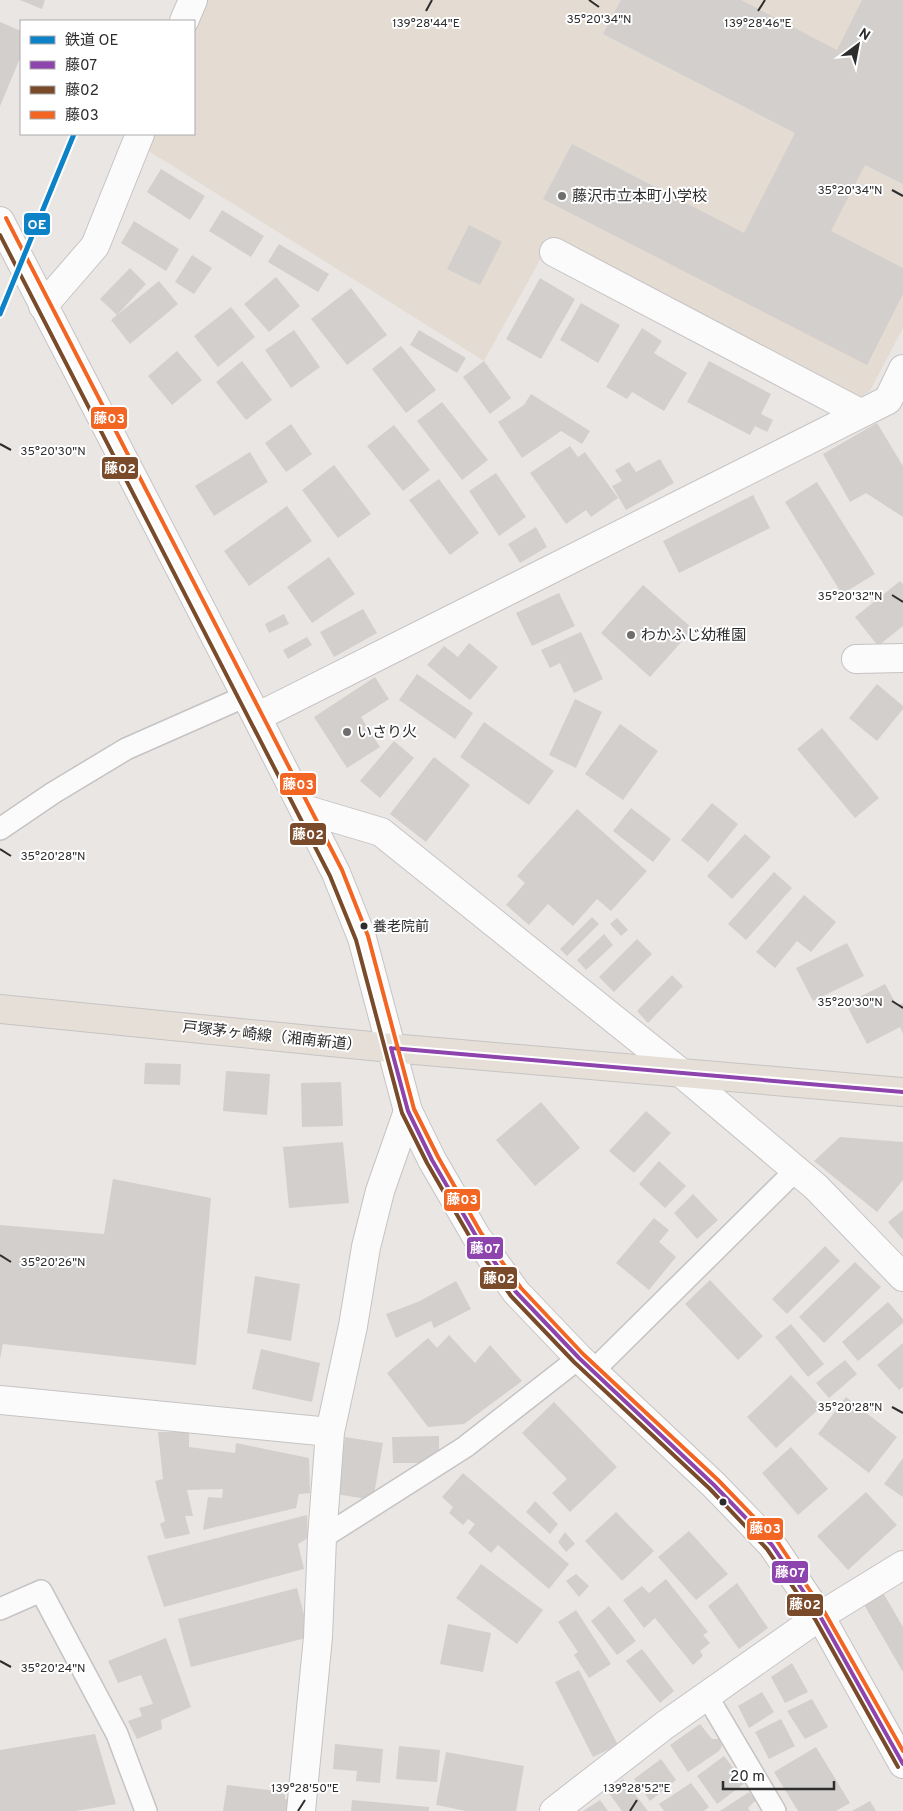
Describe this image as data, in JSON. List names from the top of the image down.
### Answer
{
  "streets": {
    "main road": ["戸塚茅ヶ崎線（湘南新道）"]
  },
  "places": [
    "藤沢市立本町小学校",
    "わかふじ幼稚園",
    "いさり火",
    "養老院前"
  ],
  "lines": [
    "rail line OE",
    "transit line 藤03",
    "transit line 藤02",
    "transit line 藤07"
  ],
  "legend": [
    "鉄道 OE",
    "藤07",
    "藤02",
    "藤03"
  ],
  "scale_bar": "20 m",
  "north": "top right",
  "coordinates": [
    "35°20'34\"N",
    "139°28'44\"E",
    "139°28'46\"E",
    "35°20'30\"N",
    "35°20'32\"N",
    "35°20'28\"N",
    "35°20'26\"N",
    "35°20'24\"N",
    "139°28'50\"E",
    "139°28'52\"E"
  ]
}
